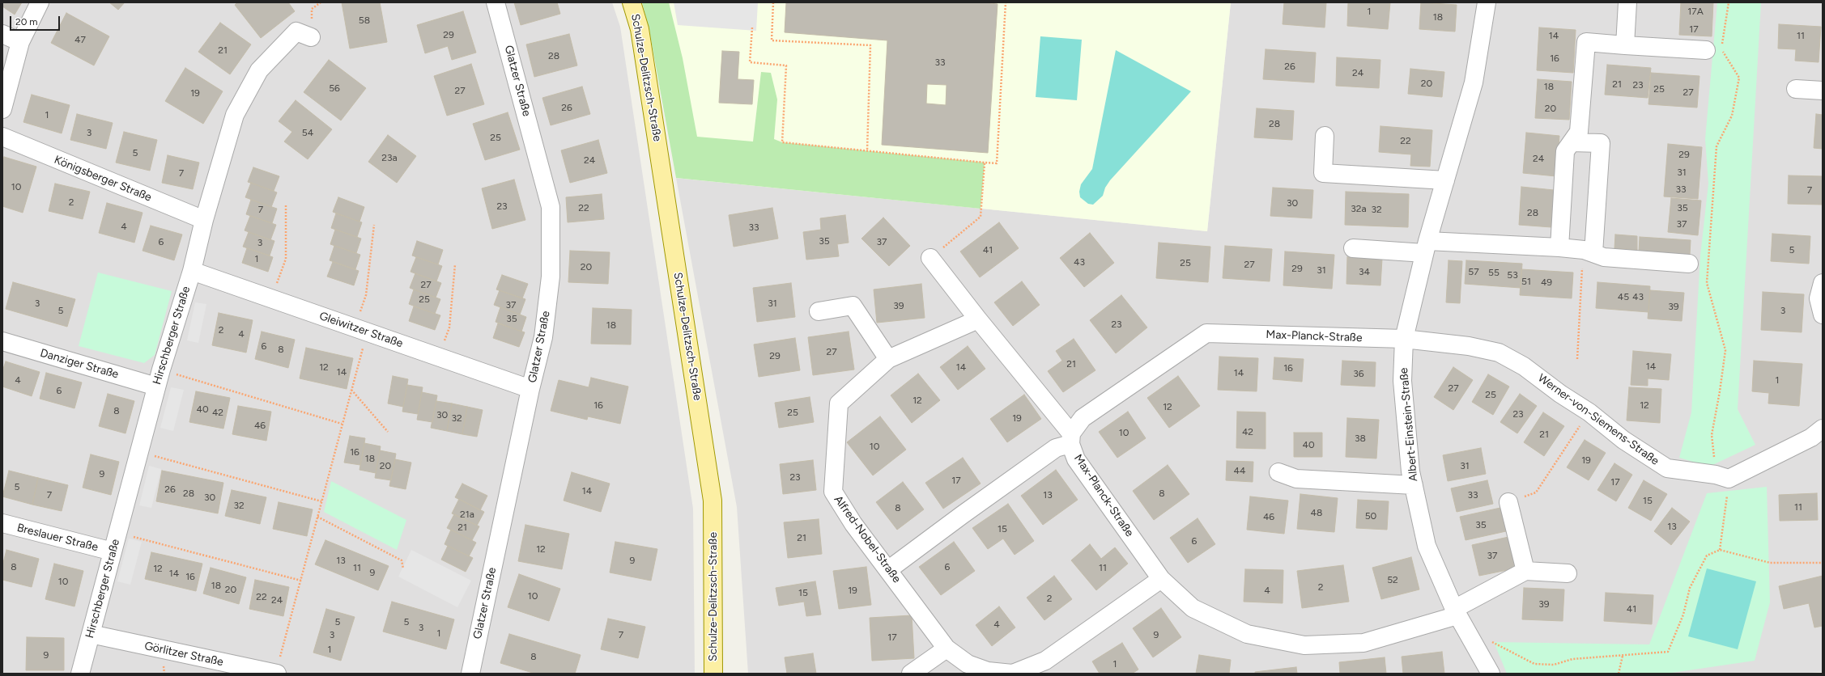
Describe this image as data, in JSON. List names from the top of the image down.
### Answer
{
  "streets": {
    "main road": ["Schulze-Delitzsch-Straße"],
    "street": [
      "Glatzer Straße",
      "Königsberger Straße",
      "Gleiwitzer Straße",
      "Hirschberger Straße",
      "Max-Planck-Straße",
      "Danziger Straße",
      "Werner-von-Siemens-Straße",
      "Albert-Einstein-Straße",
      "Breslauer Straße",
      "Alfred-Nobel-Straße",
      "Görlitzer Straße"
    ]
  },
  "crossings": [
    ["Glatzer Straße", "Gleiwitzer Straße"],
    ["Königsberger Straße", "Hirschberger Straße"],
    ["Gleiwitzer Straße", "Hirschberger Straße"],
    ["Hirschberger Straße", "Danziger Straße"],
    ["Hirschberger Straße", "Breslauer Straße"],
    ["Hirschberger Straße", "Görlitzer Straße"],
    ["Max-Planck-Straße", "Werner-von-Siemens-Straße"],
    ["Max-Planck-Straße", "Albert-Einstein-Straße"],
    ["Max-Planck-Straße", "Alfred-Nobel-Straße"],
    ["Werner-von-Siemens-Straße", "Albert-Einstein-Straße"]
  ],
  "house_numbers": [
    "1",
    "17A",
    "18",
    "58",
    "17",
    "29",
    "14",
    "11",
    "47",
    "21",
    "28",
    "16",
    "33",
    "26",
    "24",
    "20",
    "21",
    "23",
    "18",
    "56",
    "25",
    "27",
    "27",
    "19",
    "26",
    "20",
    "1",
    "28",
    "3",
    "54",
    "25",
    "22",
    "5",
    "29",
    "23a",
    "24",
    "24",
    "31",
    "7",
    "10",
    "33",
    "7",
    "2",
    "30",
    "23",
    "22",
    "35",
    "32a",
    "7",
    "32",
    "28",
    "37",
    "4",
    "33",
    "35",
    "6",
    "37",
    "3",
    "41",
    "5",
    "1",
    "43",
    "25",
    "27",
    "20",
    "29",
    "31",
    "34",
    "57",
    "55",
    "53",
    "51",
    "49",
    "27",
    "45",
    "43",
    "25",
    "3",
    "31",
    "37",
    "39",
    "39",
    "5",
    "3",
    "35",
    "23",
    "18",
    "2",
    "4",
    "6",
    "8",
    "27",
    "29",
    "21",
    "14",
    "12",
    "14",
    "16",
    "14",
    "14",
    "36",
    "4",
    "1",
    "27",
    "6",
    "25",
    "12",
    "16",
    "12",
    "12",
    "40",
    "8",
    "42",
    "25",
    "23",
    "30",
    "32",
    "19",
    "46",
    "42",
    "10",
    "21",
    "38",
    "40",
    "10",
    "16",
    "18",
    "19",
    "20",
    "31",
    "44",
    "9",
    "23",
    "17",
    "17",
    "5",
    "26",
    "14",
    "28",
    "8",
    "7",
    "13",
    "33",
    "30",
    "15",
    "32",
    "11",
    "8",
    "48",
    "21a",
    "50",
    "46",
    "35",
    "13",
    "21",
    "15",
    "21",
    "6",
    "12",
    "37",
    "13",
    "9",
    "8",
    "6",
    "11",
    "11",
    "12",
    "9",
    "14",
    "16",
    "52",
    "10",
    "18",
    "2",
    "20",
    "19",
    "4",
    "15",
    "10",
    "22",
    "2",
    "24",
    "39",
    "41",
    "5",
    "5",
    "4",
    "3",
    "1",
    "3",
    "7",
    "9",
    "17",
    "1",
    "9",
    "8",
    "1"
  ],
  "scale_bar": "20 m"
}
